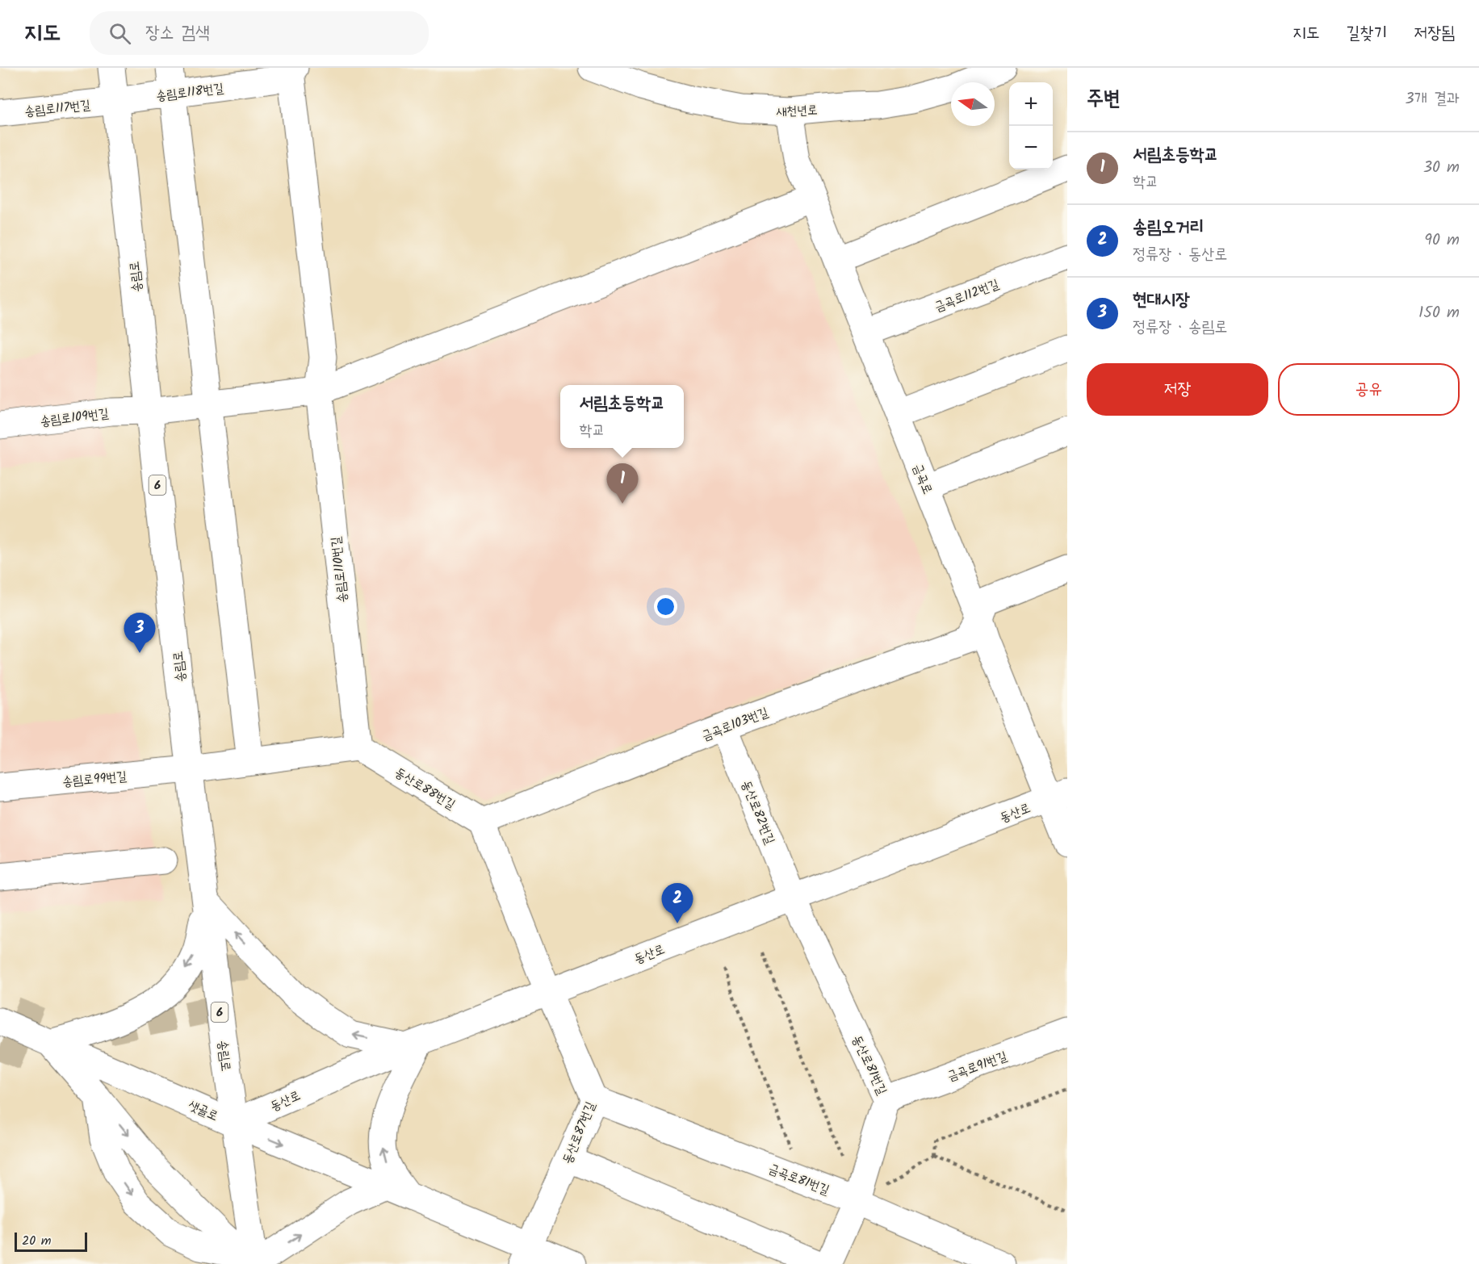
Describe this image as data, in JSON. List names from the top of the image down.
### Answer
{
  "streets": {
    "street": [
      "송림로118번길",
      "송림로117번길",
      "새천년로",
      "송림로",
      "금곡로112번길",
      "송림로109번길",
      "금곡로",
      "6",
      "송림로110번길",
      "금곡로103번길",
      "송림로99번길",
      "동산로88번길",
      "동산로82번길",
      "동산로",
      "동산로81번길",
      "금곡로91번길",
      "샛골로",
      "동산로87번길",
      "금곡로81번길"
    ]
  },
  "crossings": [
    ["송림로118번길", "송림로117번길"],
    ["송림로118번길", "송림로"],
    ["송림로118번길", "송림로110번길"],
    ["송림로117번길", "송림로"],
    ["새천년로", "금곡로"],
    ["송림로", "송림로109번길"],
    ["송림로", "송림로99번길"],
    ["송림로", "동산로"],
    ["송림로", "샛골로"],
    ["금곡로112번길", "금곡로"],
    ["금곡로", "금곡로103번길"],
    ["금곡로", "동산로"],
    ["송림로110번길", "동산로88번길"],
    ["금곡로103번길", "동산로88번길"],
    ["금곡로103번길", "동산로82번길"],
    ["동산로82번길", "동산로"],
    ["동산로82번길", "동산로81번길"],
    ["동산로", "동산로81번길"],
    ["동산로", "샛골로"],
    ["동산로", "동산로87번길"],
    ["동산로81번길", "금곡로91번길"],
    ["동산로81번길", "금곡로81번길"],
    ["샛골로", "동산로87번길"],
    ["동산로87번길", "금곡로81번길"]
  ],
  "scale_bar": "20 m",
  "north": "left",
  "page": {
    "header": "지도",
    "search": "장소 검색",
    "nav": ["지도", "길찾기", "저장됨"],
    "heading": ["주변", "3개 결과"],
    "map_buttons": ["+", "−"],
    "list": [
      {
        "mark": "1",
        "name": "서림초등학교",
        "note": "학교",
        "value": "30 m"
      },
      {
        "mark": "2",
        "name": "송림오거리",
        "note": "정류장 · 동산로",
        "value": "90 m"
      },
      {
        "mark": "3",
        "name": "현대시장",
        "note": "정류장 · 송림로",
        "value": "150 m"
      }
    ],
    "buttons": ["저장", "공유"],
    "popup": ["서림초등학교", "학교"],
    "pins": ["1", "3", "2"],
    "scale": "20 m"
  }
}
